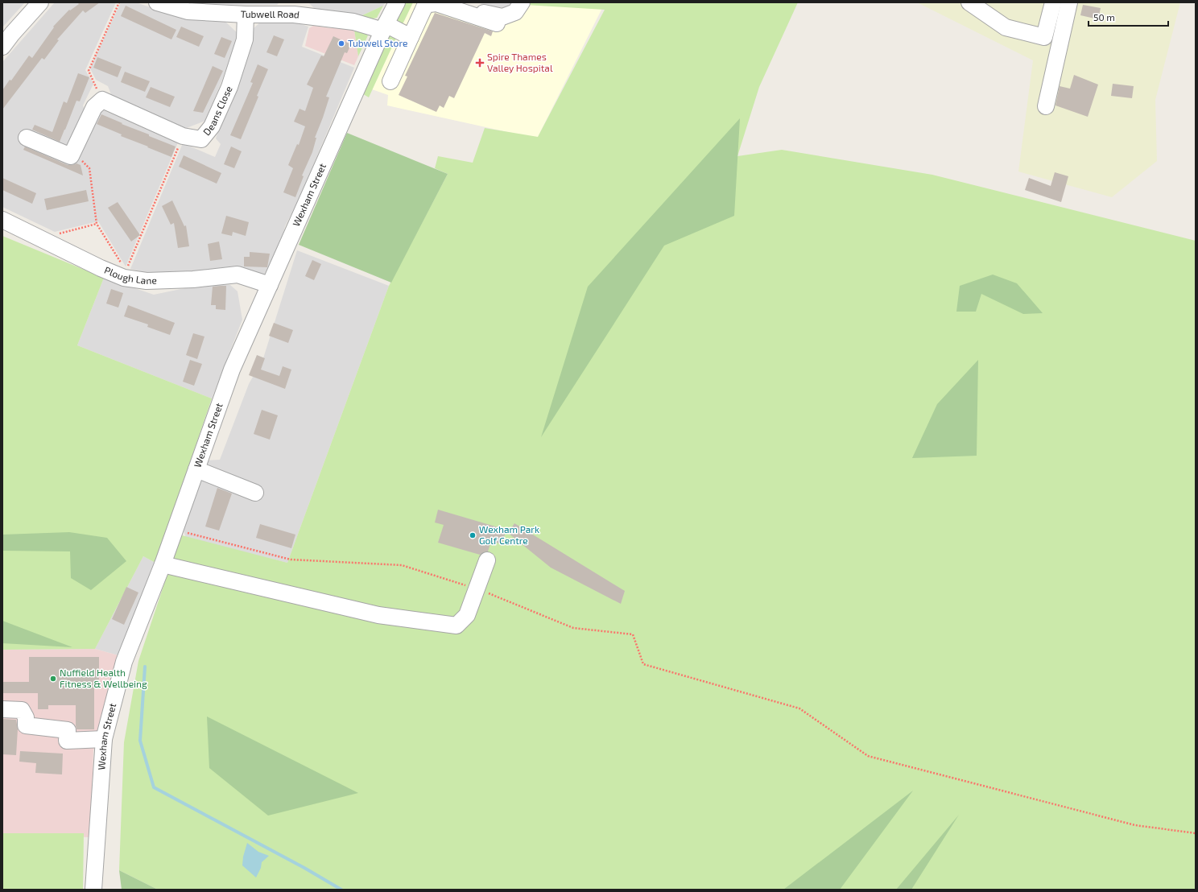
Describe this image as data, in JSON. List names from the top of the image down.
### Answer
{
  "streets": {
    "street": [
      "Tubwell Road",
      "Deans Close",
      "Wexham Street",
      "Plough Lane"
    ]
  },
  "crossings": [
    ["Tubwell Road", "Deans Close"],
    ["Tubwell Road", "Wexham Street"],
    ["Wexham Street", "Plough Lane"]
  ],
  "places": {
    "other": ["Tubwell Store", "Wexham Park Golf Centre", "Nuffield Health Fitness & Wellbeing"],
    "health": ["Spire Thames Valley Hospital"]
  },
  "scale_bar": "50 m"
}
